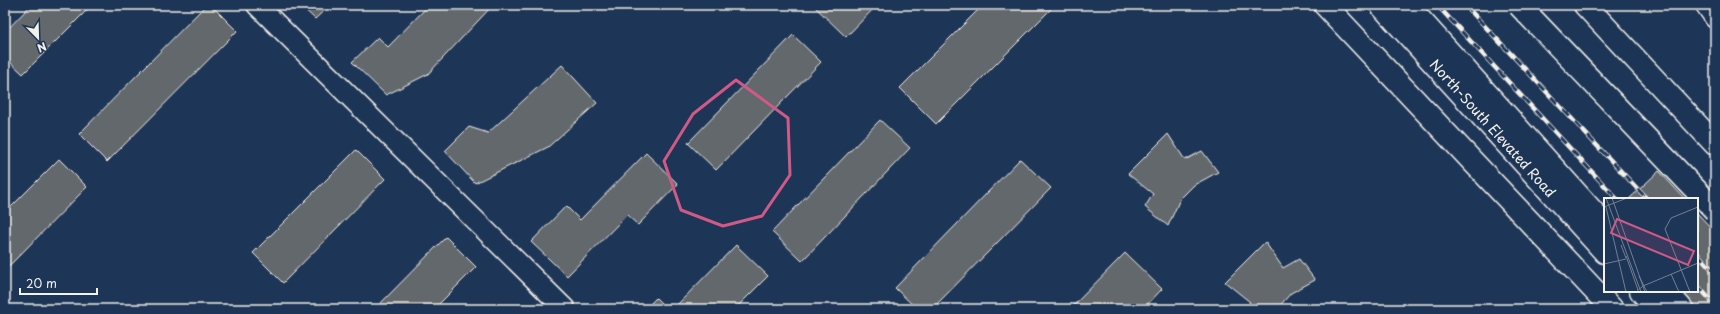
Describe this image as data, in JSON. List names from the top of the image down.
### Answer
{
  "streets": {
    "main road": ["North-South Elevated Road"]
  },
  "scale_bar": "20 m",
  "north": "bottom right"
}
